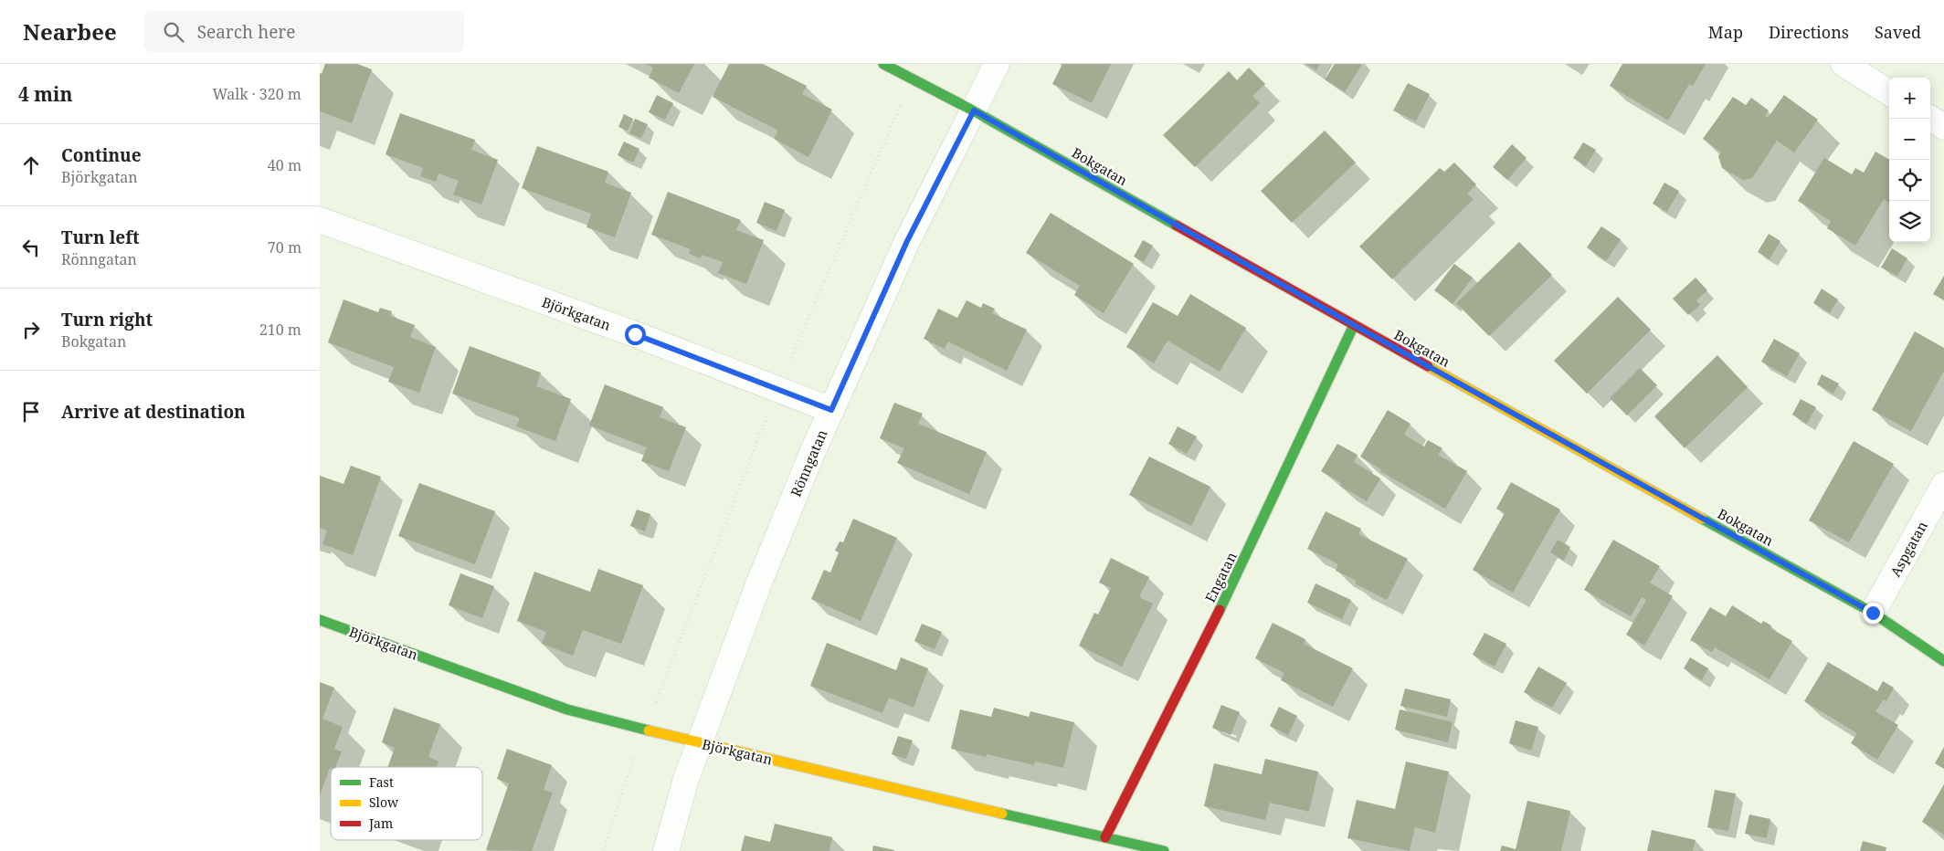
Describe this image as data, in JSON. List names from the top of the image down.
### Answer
{
  "streets": {
    "street": [
      "Bokgatan",
      "Björkgatan",
      "Rönngatan",
      "Aspgatan",
      "Engatan"
    ]
  },
  "crossings": [
    ["Bokgatan", "Rönngatan"],
    ["Bokgatan", "Aspgatan"],
    ["Bokgatan", "Engatan"],
    ["Björkgatan", "Rönngatan"],
    ["Björkgatan", "Engatan"]
  ],
  "legend": ["Fast", "Slow", "Jam"],
  "page": {
    "header": "Nearbee",
    "search": "Search here",
    "nav": ["Map", "Directions", "Saved"],
    "heading": ["4 min", "Walk · 320 m"],
    "map_buttons": ["+", "−"],
    "list": [
      ["Continue", "Björkgatan", "40 m"],
      ["Turn left", "Rönngatan", "70 m"],
      ["Turn right", "Bokgatan", "210 m"],
      "Arrive at destination"
    ]
  }
}
